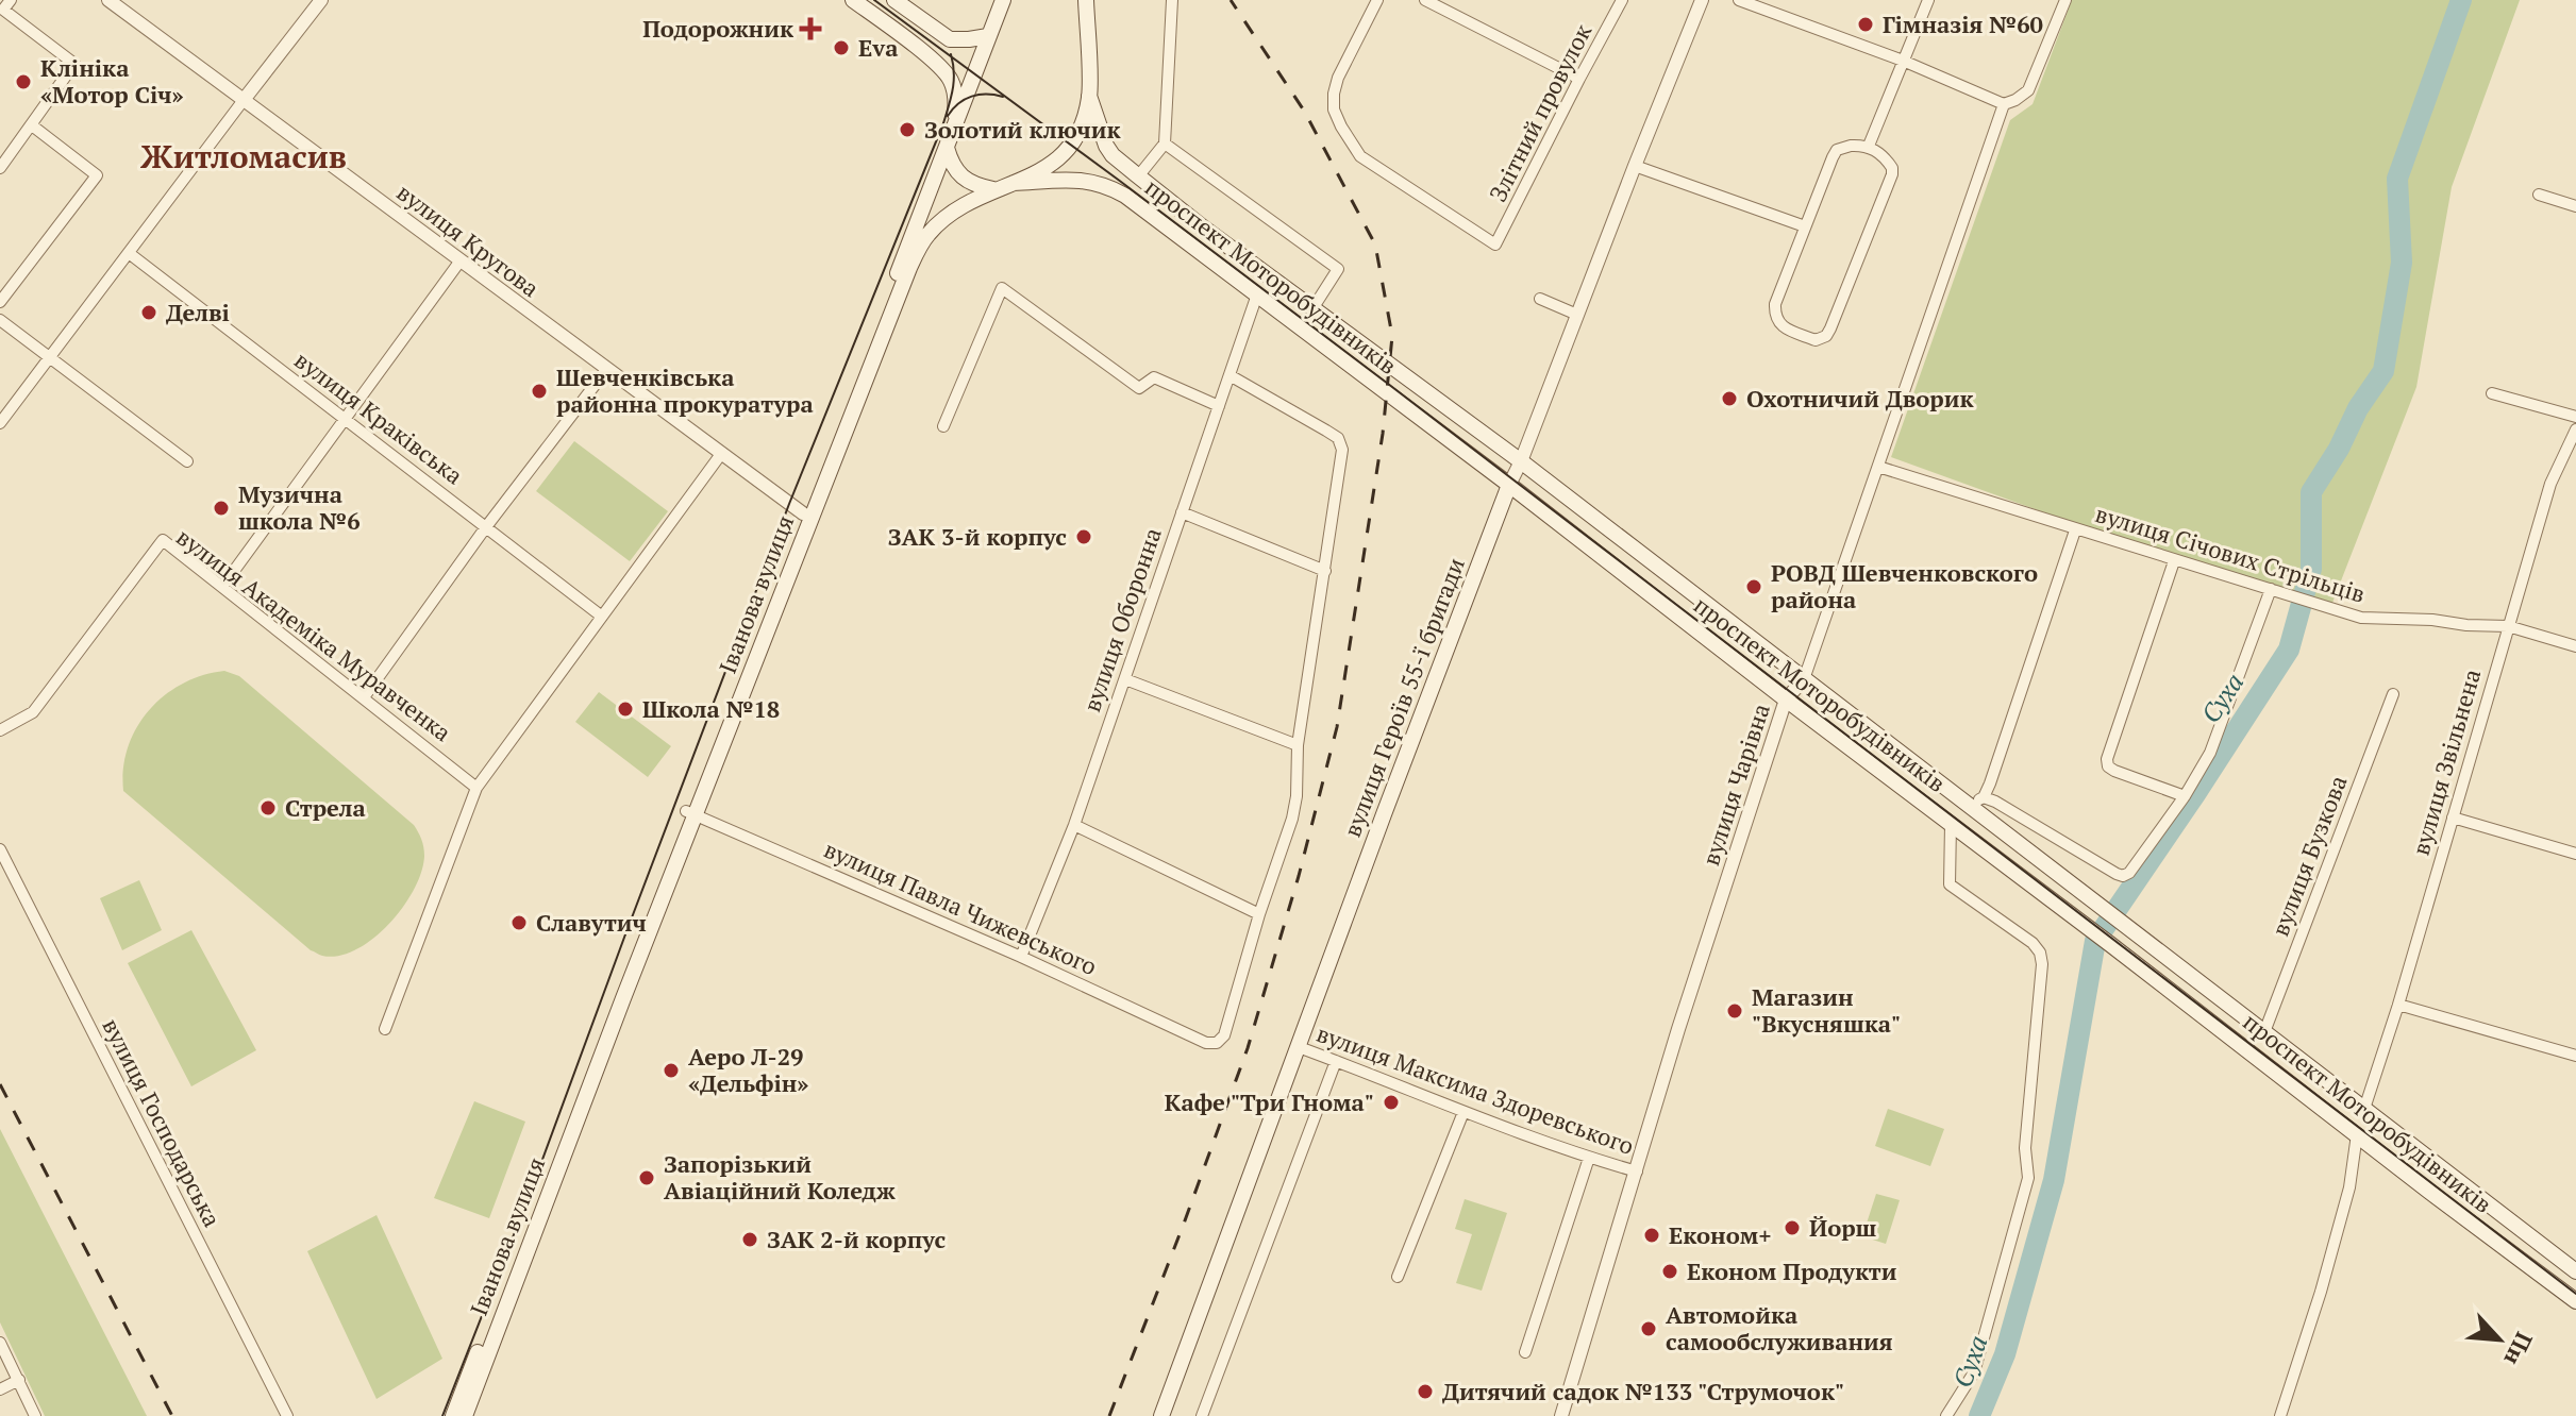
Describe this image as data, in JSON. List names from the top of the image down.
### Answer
{
  "streets": {
    "main road": ["проспект Моторобудівників", "Іванова вулиця", "вулиця Героїв 55-ї бригади"],
    "street": [
      "Злітний провулок",
      "вулиця Кругова",
      "вулиця Краківська",
      "вулиця Січових Стрільців",
      "вулиця Оборонна",
      "вулиця Академіка Муравченка",
      "вулиця Звільнена",
      "вулиця Чарівна",
      "вулиця Бузкова",
      "вулиця Павла Чижевського",
      "вулиця Максима Здоревського",
      "вулиця Господарська"
    ]
  },
  "crossings": [
    ["вулиця Кругова", "Іванова вулиця"],
    ["проспект Моторобудівників", "Іванова вулиця"],
    ["проспект Моторобудівників", "вулиця Оборонна"],
    ["проспект Моторобудівників", "вулиця Героїв 55-ї бригади"],
    ["проспект Моторобудівників", "вулиця Звільнена"],
    ["проспект Моторобудівників", "вулиця Чарівна"],
    ["проспект Моторобудівників", "вулиця Бузкова"],
    ["вулиця Січових Стрільців", "вулиця Звільнена"],
    ["вулиця Січових Стрільців", "вулиця Чарівна"],
    ["Іванова вулиця", "вулиця Павла Чижевського"],
    ["вулиця Оборонна", "вулиця Павла Чижевського"],
    ["вулиця Героїв 55-ї бригади", "вулиця Максима Здоревського"],
    ["вулиця Чарівна", "вулиця Максима Здоревського"]
  ],
  "districts": ["Житломасив"],
  "water": ["Суха"],
  "places": {
    "other": [
      "Гімназія №60",
      "Eva",
      "Клініка «Мотор Січ»",
      "Золотий ключик",
      "Делві",
      "Шевченківська районна прокуратура",
      "Охотничий Дворик",
      "Музична школа №6",
      "ЗАК 3-й корпус",
      "РОВД Шевченковского района",
      "Школа №18",
      "Стрела",
      "Славутич",
      "Магазин \"Вкусняшка\"",
      "Аеро Л-29 «Дельфін»",
      "Кафе \"Три Гнома\"",
      "Запорізький Авіаційний Коледж",
      "Йорш",
      "Економ+",
      "ЗАК 2-й корпус",
      "Економ Продукти",
      "Автомойка самообслуживания",
      "Дитячий садок №133 \"Струмочок\""
    ],
    "health": ["Подорожник"]
  },
  "north": "bottom right"
}
